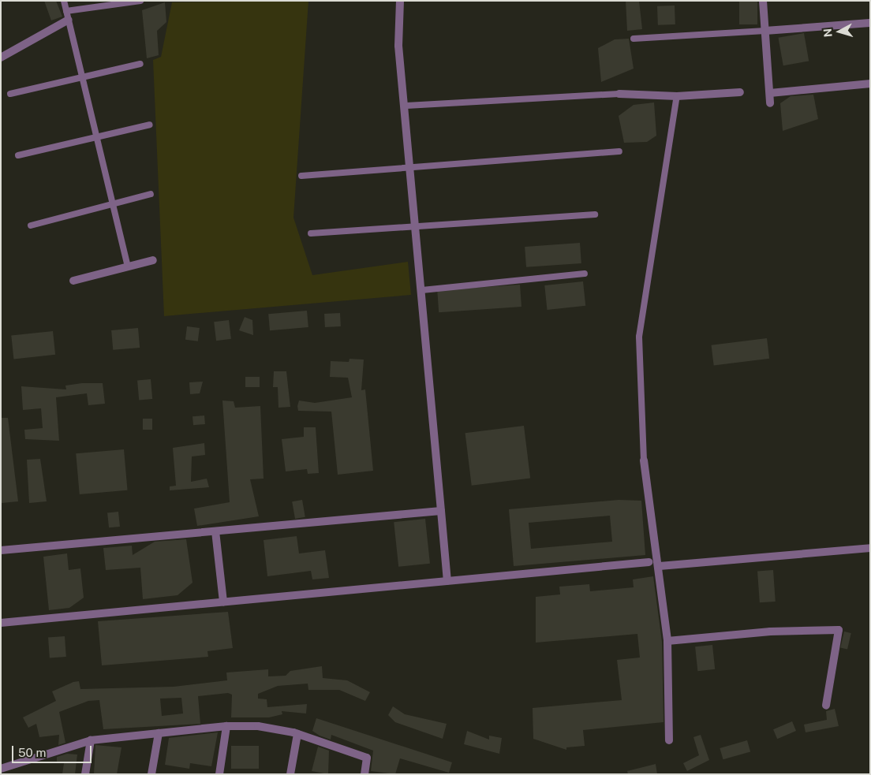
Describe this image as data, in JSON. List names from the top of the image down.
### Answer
{
  "scale_bar": "50 m",
  "north": "left"
}
